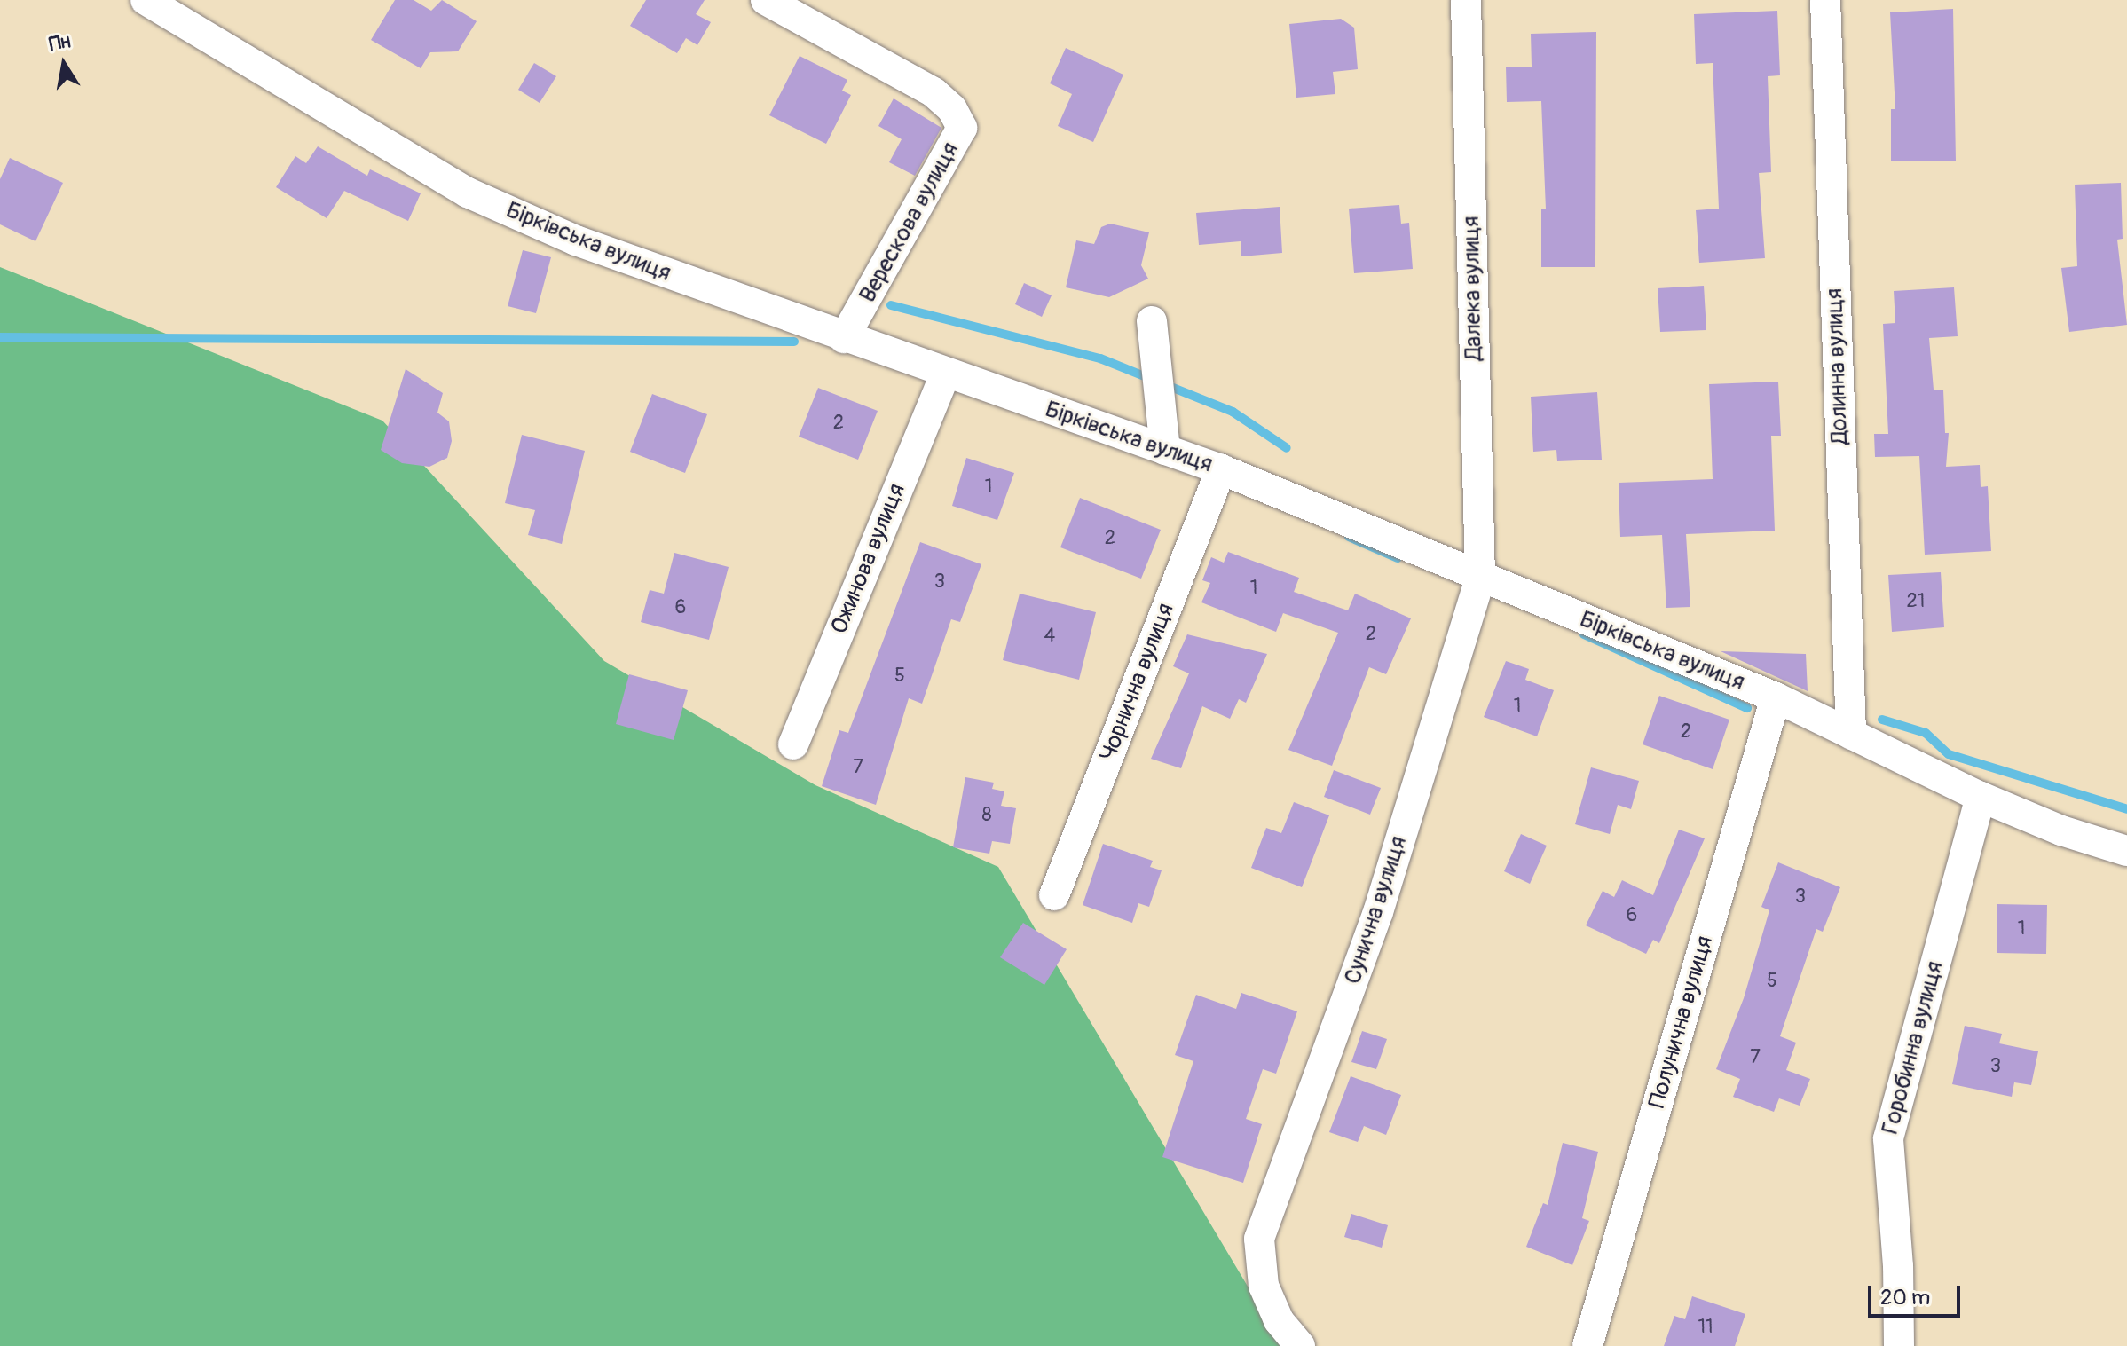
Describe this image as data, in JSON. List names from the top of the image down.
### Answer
{
  "streets": {
    "street": [
      "Верескова вулиця",
      "Бірківська вулиця",
      "Далека вулиця",
      "Долинна вулиця",
      "Ожинова вулиця",
      "Чорнична вулиця",
      "Сунична вулиця",
      "Полунична вулиця",
      "Горобинна вулиця"
    ]
  },
  "crossings": [
    ["Верескова вулиця", "Бірківська вулиця"],
    ["Бірківська вулиця", "Далека вулиця"],
    ["Бірківська вулиця", "Долинна вулиця"],
    ["Бірківська вулиця", "Ожинова вулиця"],
    ["Бірківська вулиця", "Чорнична вулиця"],
    ["Бірківська вулиця", "Сунична вулиця"],
    ["Бірківська вулиця", "Полунична вулиця"],
    ["Бірківська вулиця", "Горобинна вулиця"],
    ["Далека вулиця", "Сунична вулиця"]
  ],
  "house_numbers": [
    "2",
    "1",
    "2",
    "3",
    "1",
    "21",
    "6",
    "2",
    "4",
    "5",
    "1",
    "2",
    "7",
    "8",
    "3",
    "6",
    "1",
    "5",
    "7",
    "3",
    "11"
  ],
  "scale_bar": "20 m",
  "north": "top"
}
